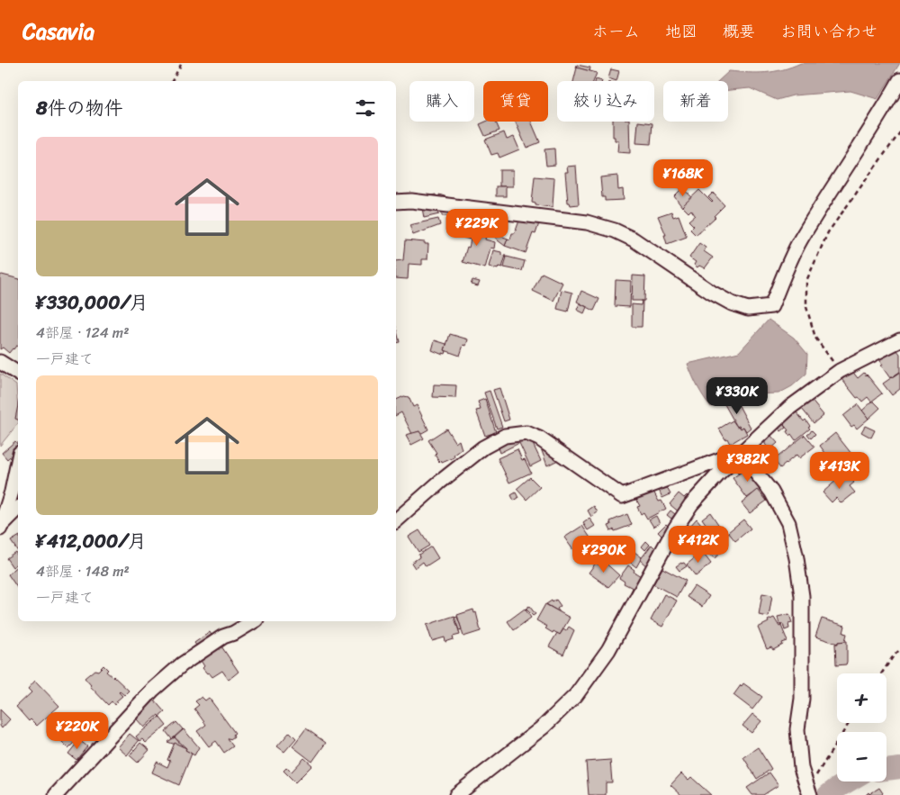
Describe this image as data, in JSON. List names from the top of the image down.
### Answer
{
  "page": {
    "header": "Casavia",
    "nav": [
      "ホーム",
      "地図",
      "概要",
      "お問い合わせ"
    ],
    "chip": [
      "購入",
      "賃貸",
      "絞り込み",
      "新着"
    ],
    "heading": "8件の物件",
    "list": [
      {
        "name": "¥330,000/月",
        "note": "4部屋 · 124 m² · 一戸建て"
      },
      {
        "name": "¥412,000/月",
        "note": "4部屋 · 148 m² · 一戸建て"
      }
    ],
    "price": [
      "¥168K",
      "¥229K",
      "¥330K",
      "¥382K",
      "¥413K",
      "¥412K",
      "¥290K",
      "¥220K"
    ],
    "map_buttons": ["+", "−"]
  }
}
